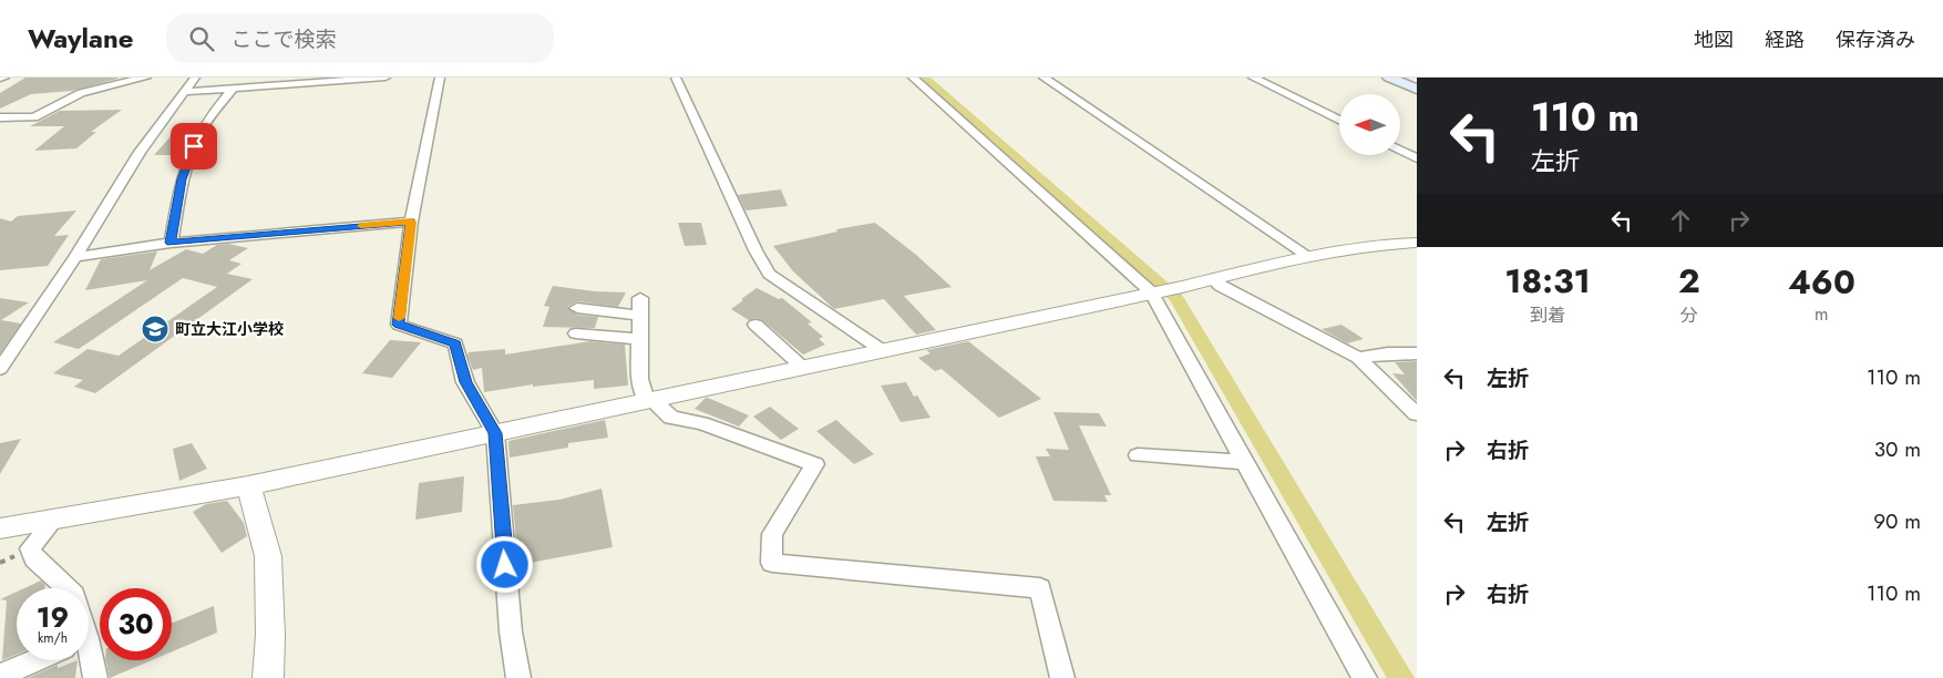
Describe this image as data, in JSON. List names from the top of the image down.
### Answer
{
  "places": {
    "school or university": ["町立大江小学校"]
  },
  "north": "left",
  "page": {
    "header": "Waylane",
    "search": "ここで検索",
    "nav": ["地図", "経路", "保存済み"],
    "turn": ["110 m", "左折"],
    "eta": [
      "18:31",
      "到着",
      "2",
      "分",
      "460",
      "m"
    ],
    "list": [
      {
        "name": "左折",
        "value": "110 m"
      },
      {
        "name": "右折",
        "value": "30 m"
      },
      {
        "name": "左折",
        "value": "90 m"
      },
      {
        "name": "右折",
        "value": "110 m"
      }
    ],
    "speed": "19 km/h",
    "limit": "30"
  }
}
